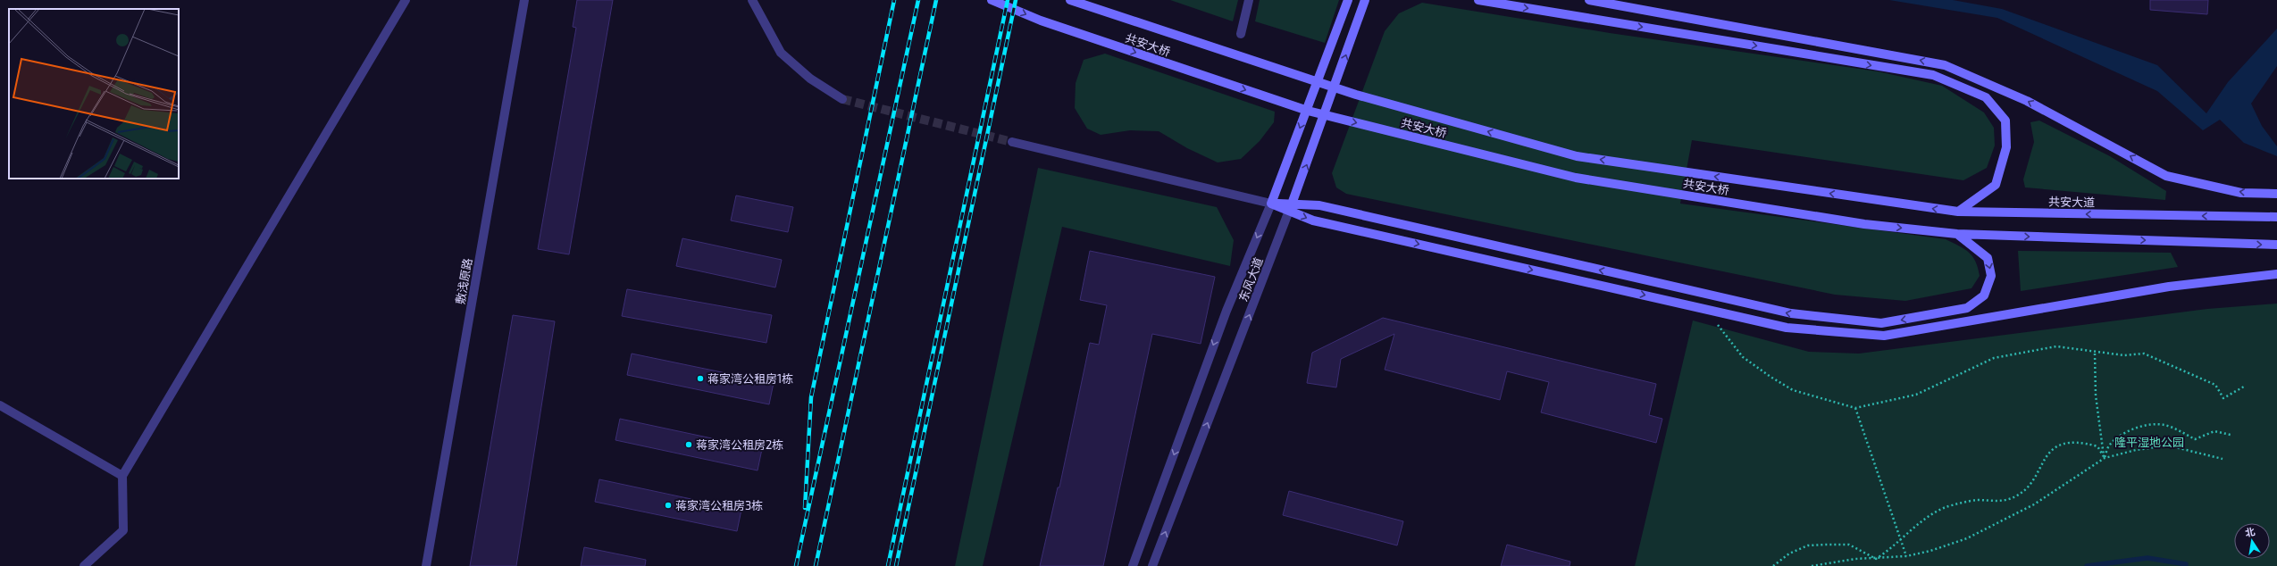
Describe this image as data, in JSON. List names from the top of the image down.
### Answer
{
  "streets": {
    "main road": ["共安大桥", "共安大道", "东风大道"],
    "street": ["敷浅原路"]
  },
  "crossings": [
    ["共安大桥", "共安大道"]
  ],
  "parks": ["隆平湿地公园"],
  "places": ["蒋家湾公租房1栋", "蒋家湾公租房2栋", "蒋家湾公租房3栋"],
  "north": "top"
}
